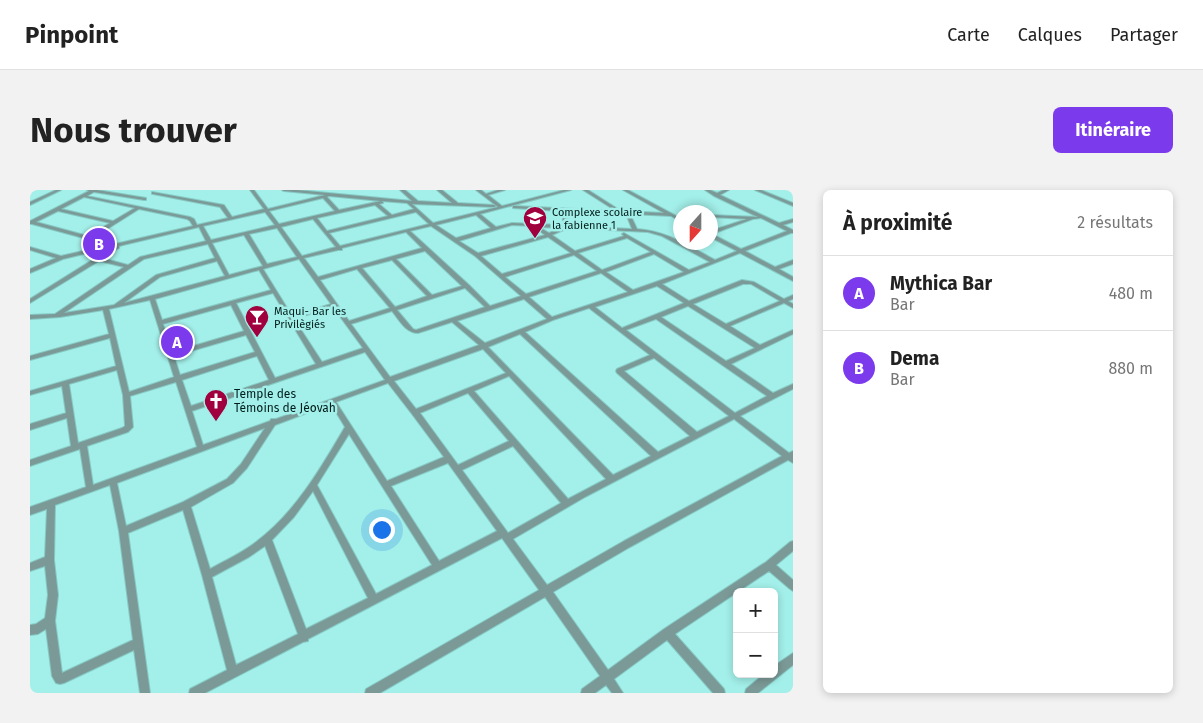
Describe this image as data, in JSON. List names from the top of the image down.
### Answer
{
  "places": {
    "school or university": ["Complexe scolaire la fabienne 1"],
    "bar": ["Maqui- Bar les Privilègiés"],
    "church": ["Temple des Témoins de Jéovah"]
  },
  "north": "bottom",
  "page": {
    "header": "Pinpoint",
    "nav": ["Carte", "Calques", "Partager"],
    "buttons": "Itinéraire",
    "title": "Nous trouver",
    "heading": ["À proximité", "2 résultats"],
    "pins": ["B", "A"],
    "list": [
      {
        "mark": "A",
        "name": "Mythica Bar",
        "note": "Bar",
        "value": "480 m"
      },
      {
        "mark": "B",
        "name": "Dema",
        "note": "Bar",
        "value": "880 m"
      }
    ],
    "map_buttons": ["+", "−"]
  }
}
